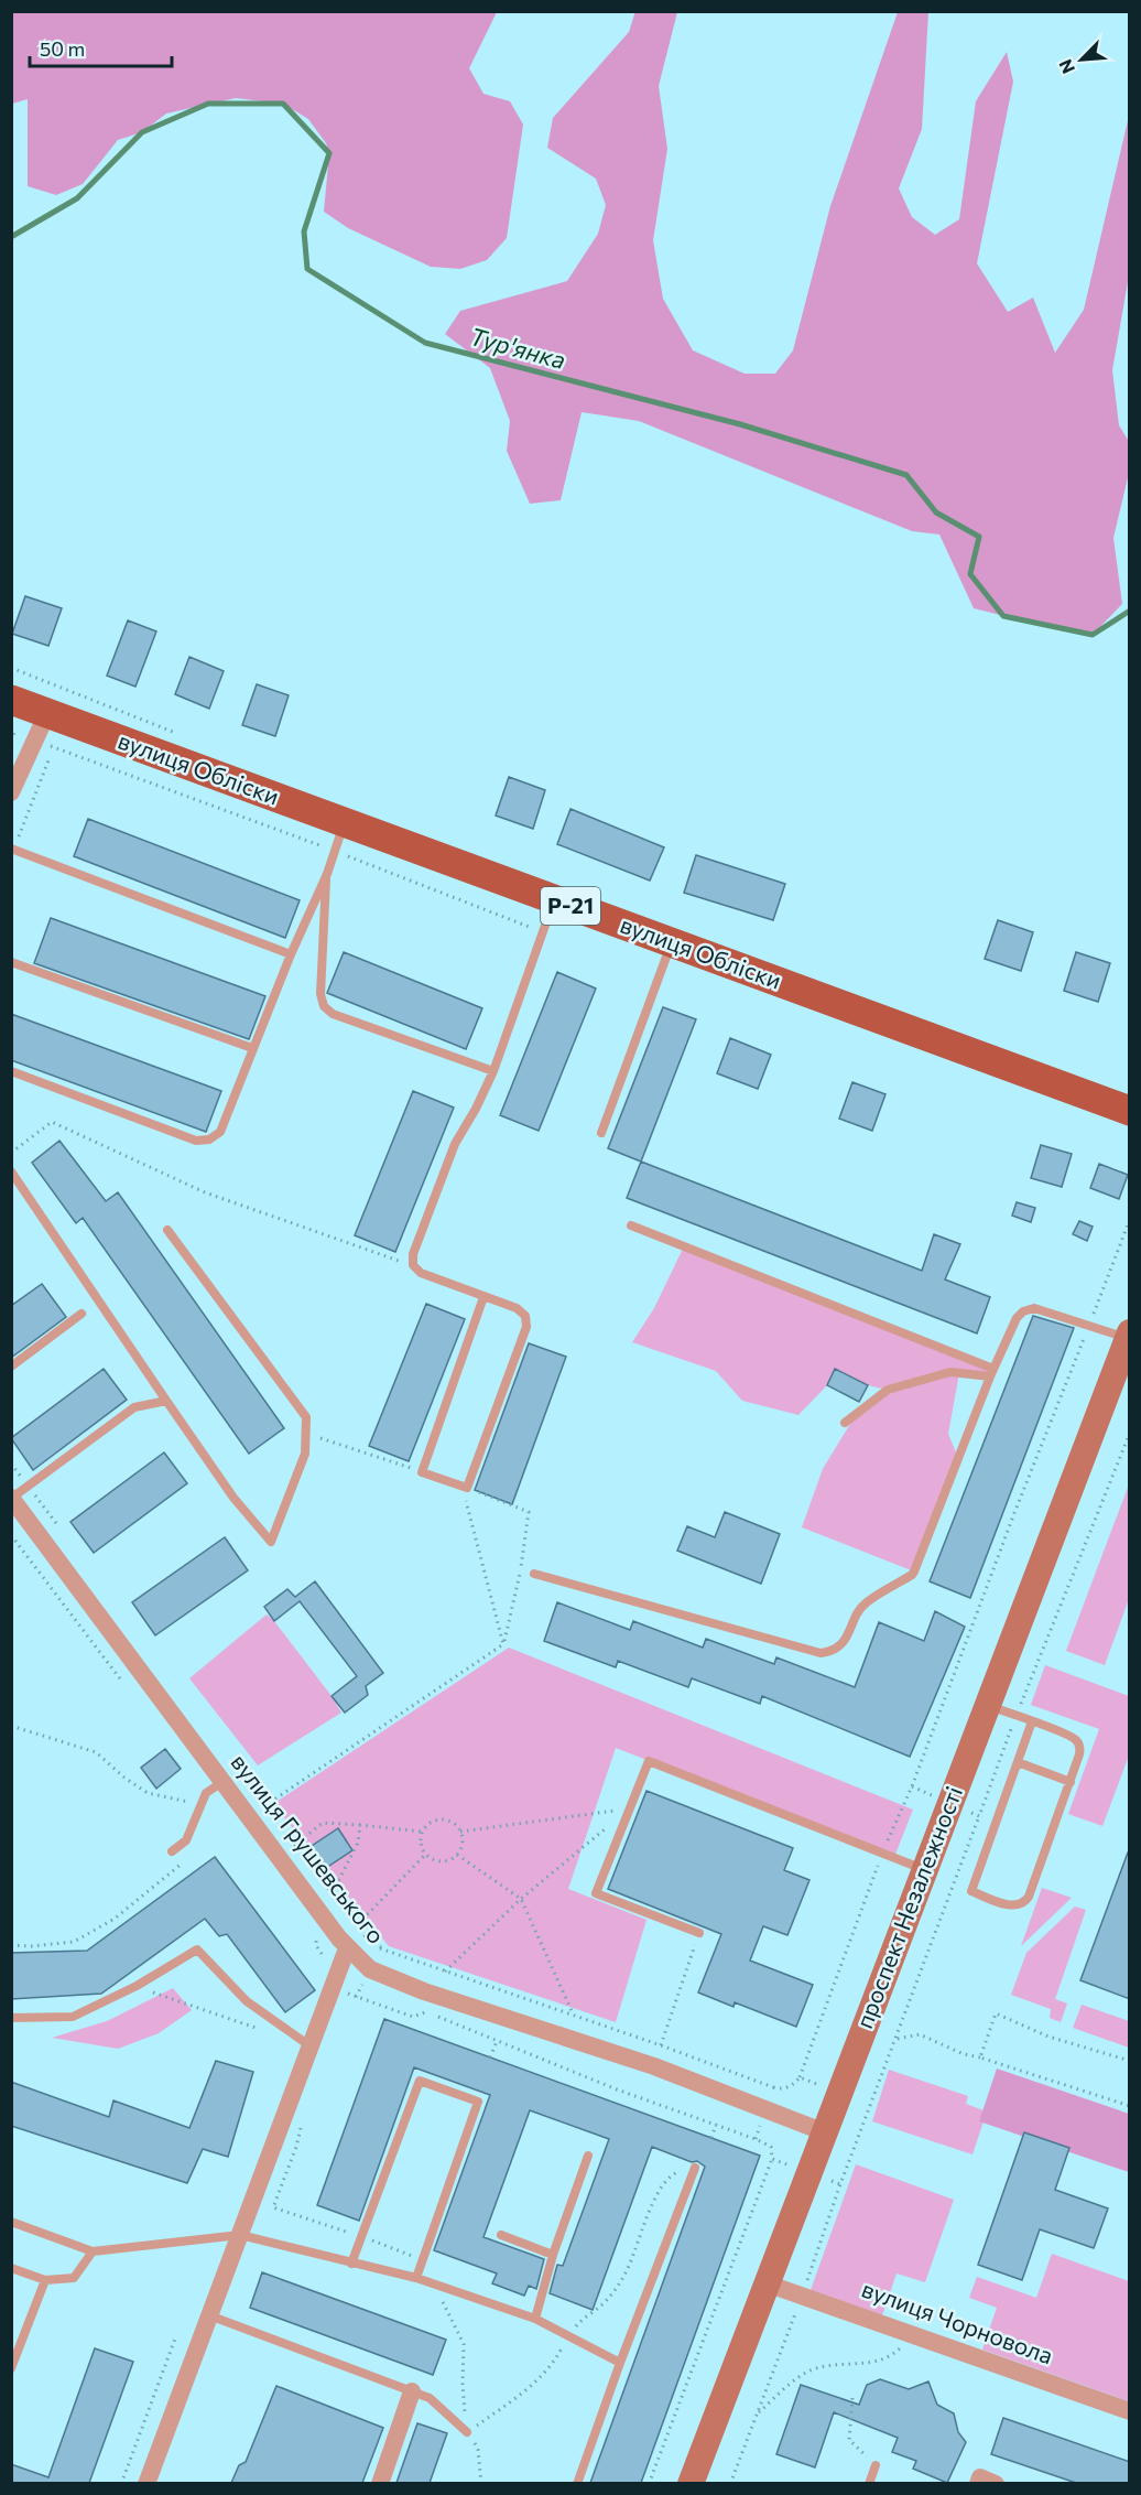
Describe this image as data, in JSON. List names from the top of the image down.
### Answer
{
  "streets": {
    "main road": ["вулиця Обліски", "Р-21", "проспект Незалежності"],
    "street": ["вулиця Грушевського", "вулиця Чорновола"]
  },
  "crossings": [
    ["вулиця Грушевського", "проспект Незалежності"],
    ["проспект Незалежності", "вулиця Чорновола"]
  ],
  "water": ["Тур'янка"],
  "scale_bar": "50 m",
  "north": "bottom left"
}
